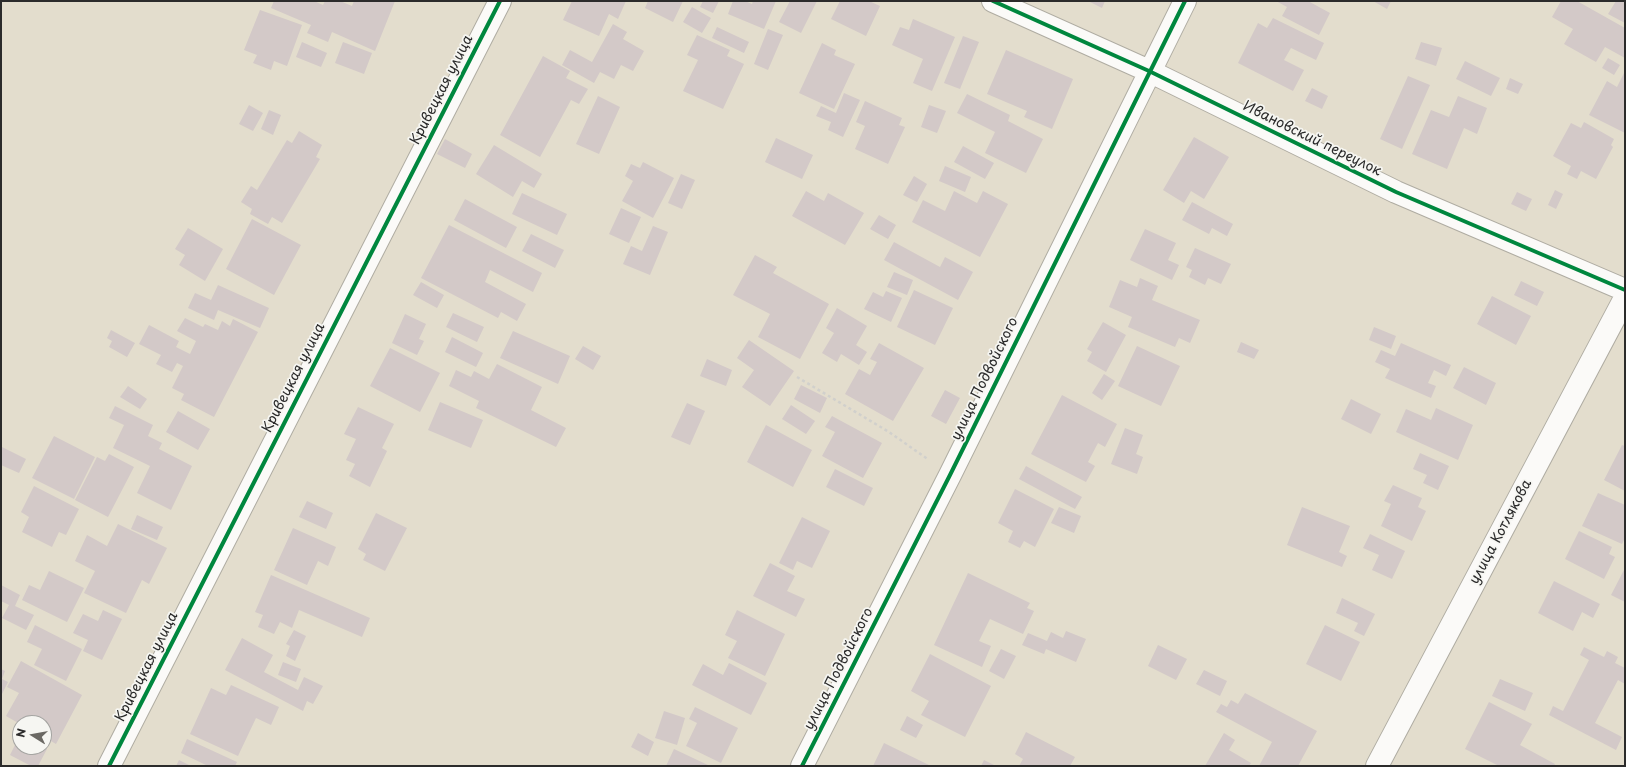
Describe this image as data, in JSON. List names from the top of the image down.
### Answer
{
  "streets": {
    "street": [
      "Кривецкая улица",
      "Ивановский переулок",
      "улица Подвойского",
      "улица Котлякова"
    ]
  },
  "crossings": [
    ["Ивановский переулок", "улица Подвойского"]
  ],
  "north": "left"
}
